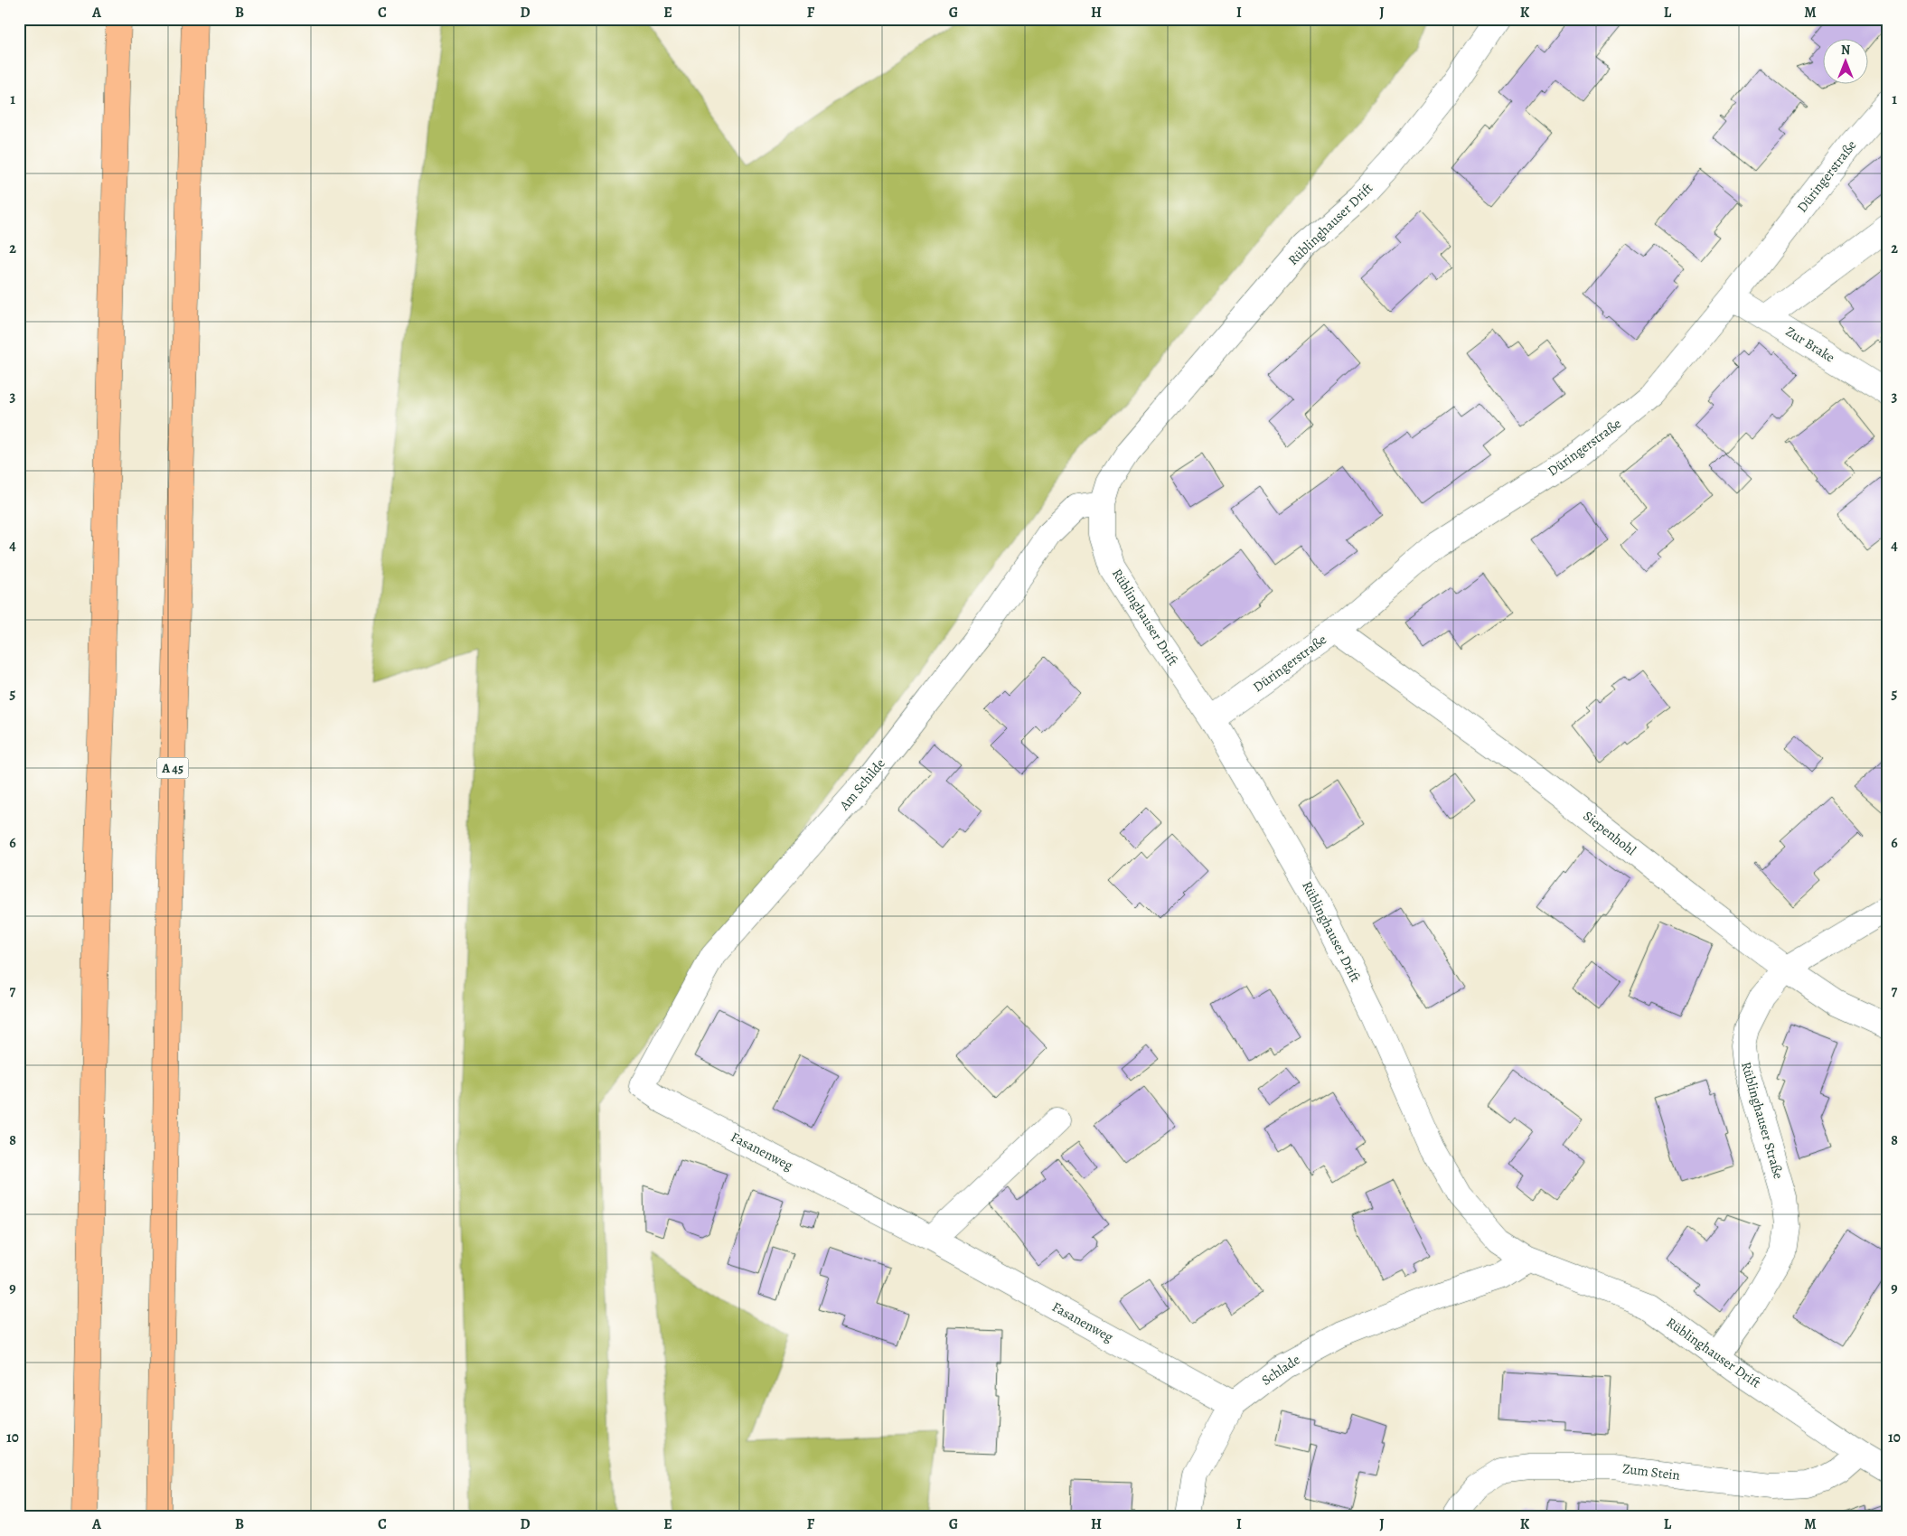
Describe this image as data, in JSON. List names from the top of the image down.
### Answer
{
  "streets": {
    "highway": ["A 45"],
    "street": [
      "Düringerstraße",
      "Rüblinghauser Drift",
      "Zur Brake",
      "Am Schilde",
      "Siepenhohl",
      "Rüblinghauser Straße",
      "Fasanenweg",
      "Schlade",
      "Zum Stein"
    ]
  },
  "crossings": [
    ["Düringerstraße", "Rüblinghauser Drift"],
    ["Düringerstraße", "Zur Brake"],
    ["Düringerstraße", "Siepenhohl"],
    ["Rüblinghauser Drift", "Am Schilde"],
    ["Rüblinghauser Drift", "Rüblinghauser Straße"],
    ["Rüblinghauser Drift", "Schlade"],
    ["Rüblinghauser Drift", "Zum Stein"],
    ["Am Schilde", "Fasanenweg"],
    ["Siepenhohl", "Rüblinghauser Straße"],
    ["Fasanenweg", "Schlade"]
  ],
  "north": "top",
  "grid": {
    "columns": [
      "A",
      "B",
      "C",
      "D",
      "E",
      "F",
      "G",
      "H",
      "I",
      "J",
      "K",
      "L",
      "M"
    ],
    "rows": [
      "1",
      "2",
      "3",
      "4",
      "5",
      "6",
      "7",
      "8",
      "9",
      "10"
    ]
  }
}
